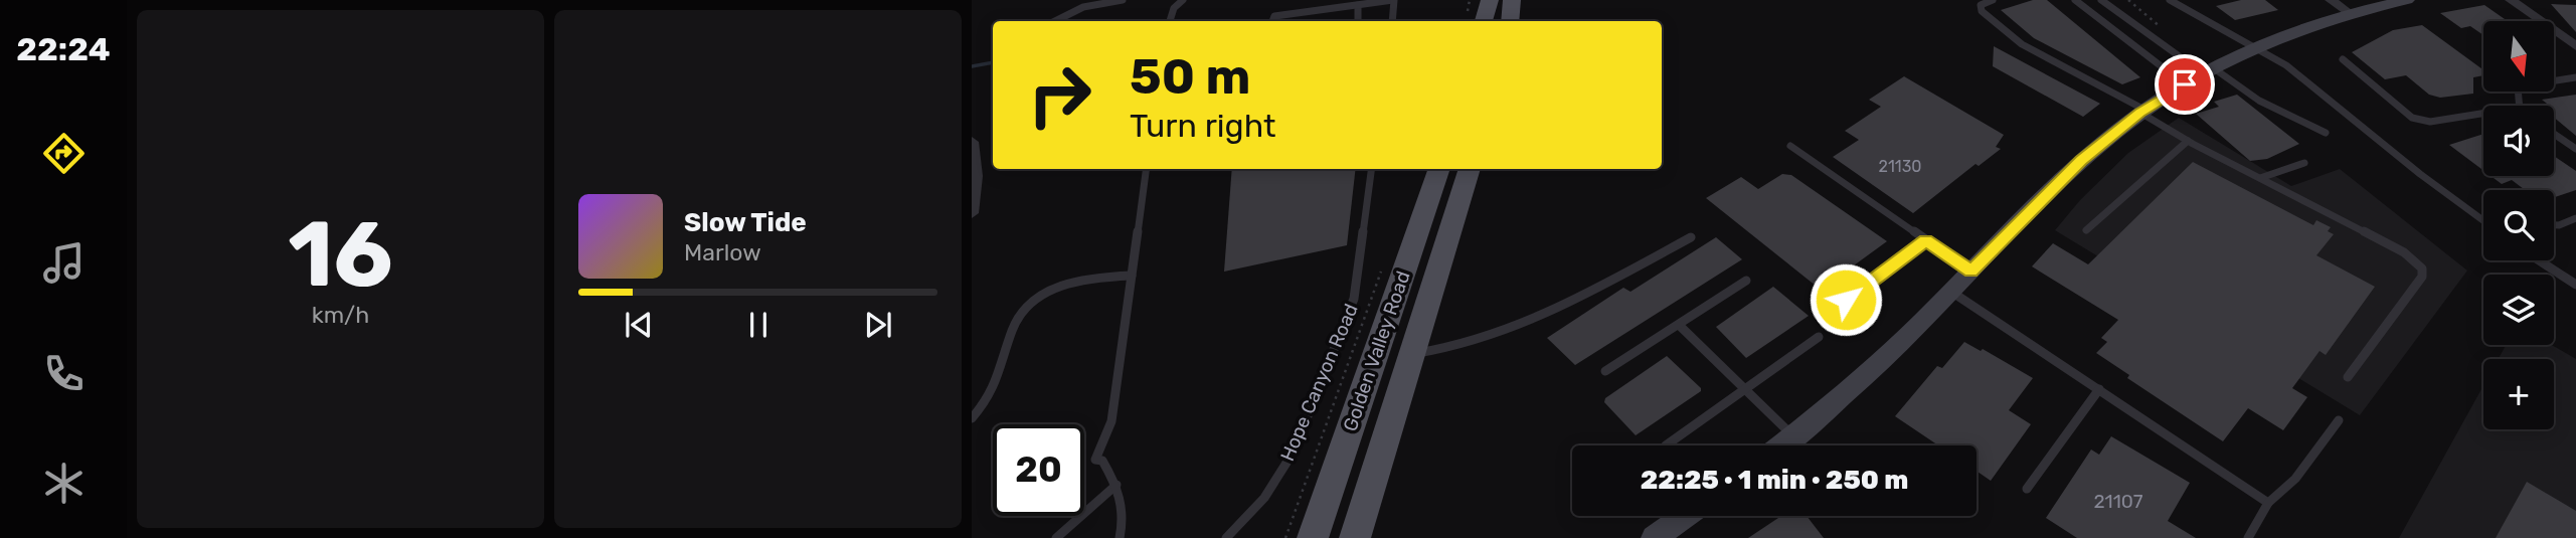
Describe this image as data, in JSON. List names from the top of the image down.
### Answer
{
  "streets": {
    "main road": ["Golden Valley Road"],
    "lane": ["Hope Canyon Road"]
  },
  "house_numbers": ["21130", "21107"],
  "north": "bottom",
  "page": {
    "tabs": "22:24",
    "tile": ["16", "km/h"],
    "map_buttons": "+",
    "turn": ["50 m", "Turn right"],
    "song": ["Slow Tide", "Marlow"],
    "limit": "20",
    "trip": "22:25 · 1 min · 250 m"
  }
}
